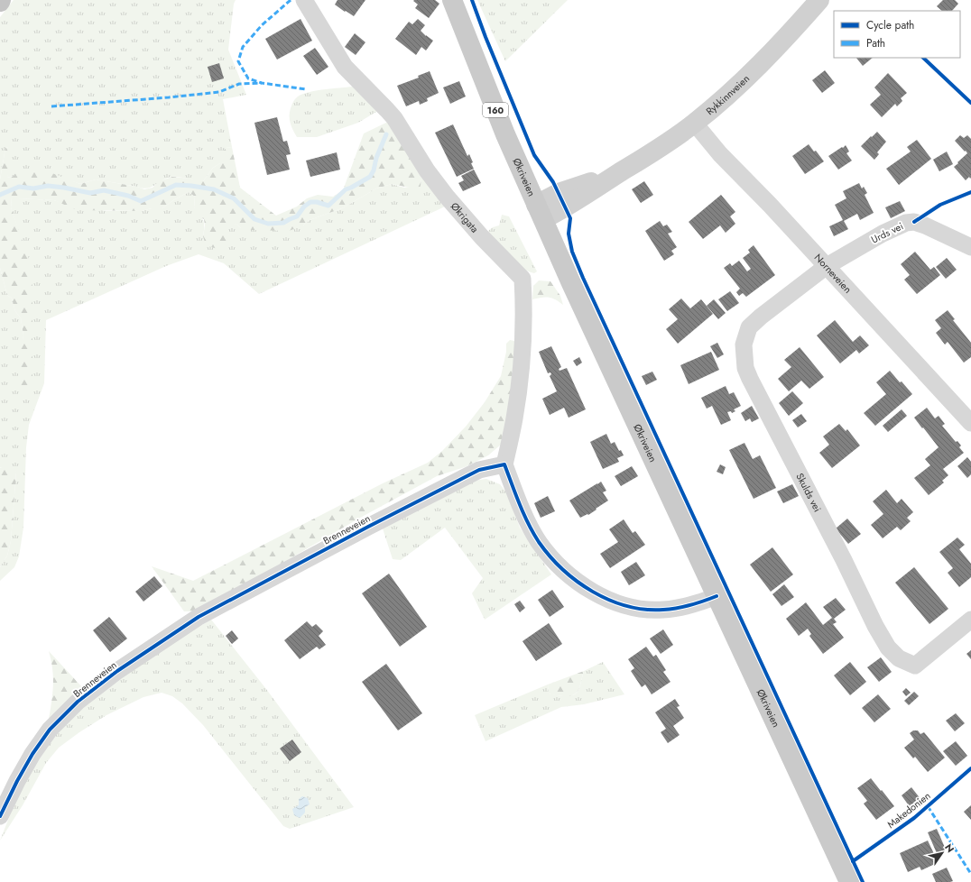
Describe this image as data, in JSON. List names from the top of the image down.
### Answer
{
  "streets": {
    "main road": ["160", "Økriveien"],
    "street": [
      "Rykkinnveien",
      "Økrigata",
      "Urds vei",
      "Norneveien",
      "Skulds vei",
      "Brenneveien"
    ],
    "cycle path": ["Makedonien"]
  },
  "crossings": [
    ["Rykkinnveien", "Økriveien"],
    ["Rykkinnveien", "Norneveien"],
    ["Økrigata", "Brenneveien"],
    ["Urds vei", "Norneveien"],
    ["Urds vei", "Skulds vei"],
    ["Norneveien", "Skulds vei"]
  ],
  "legend": ["Cycle path", "Path"],
  "north": "top right"
}
